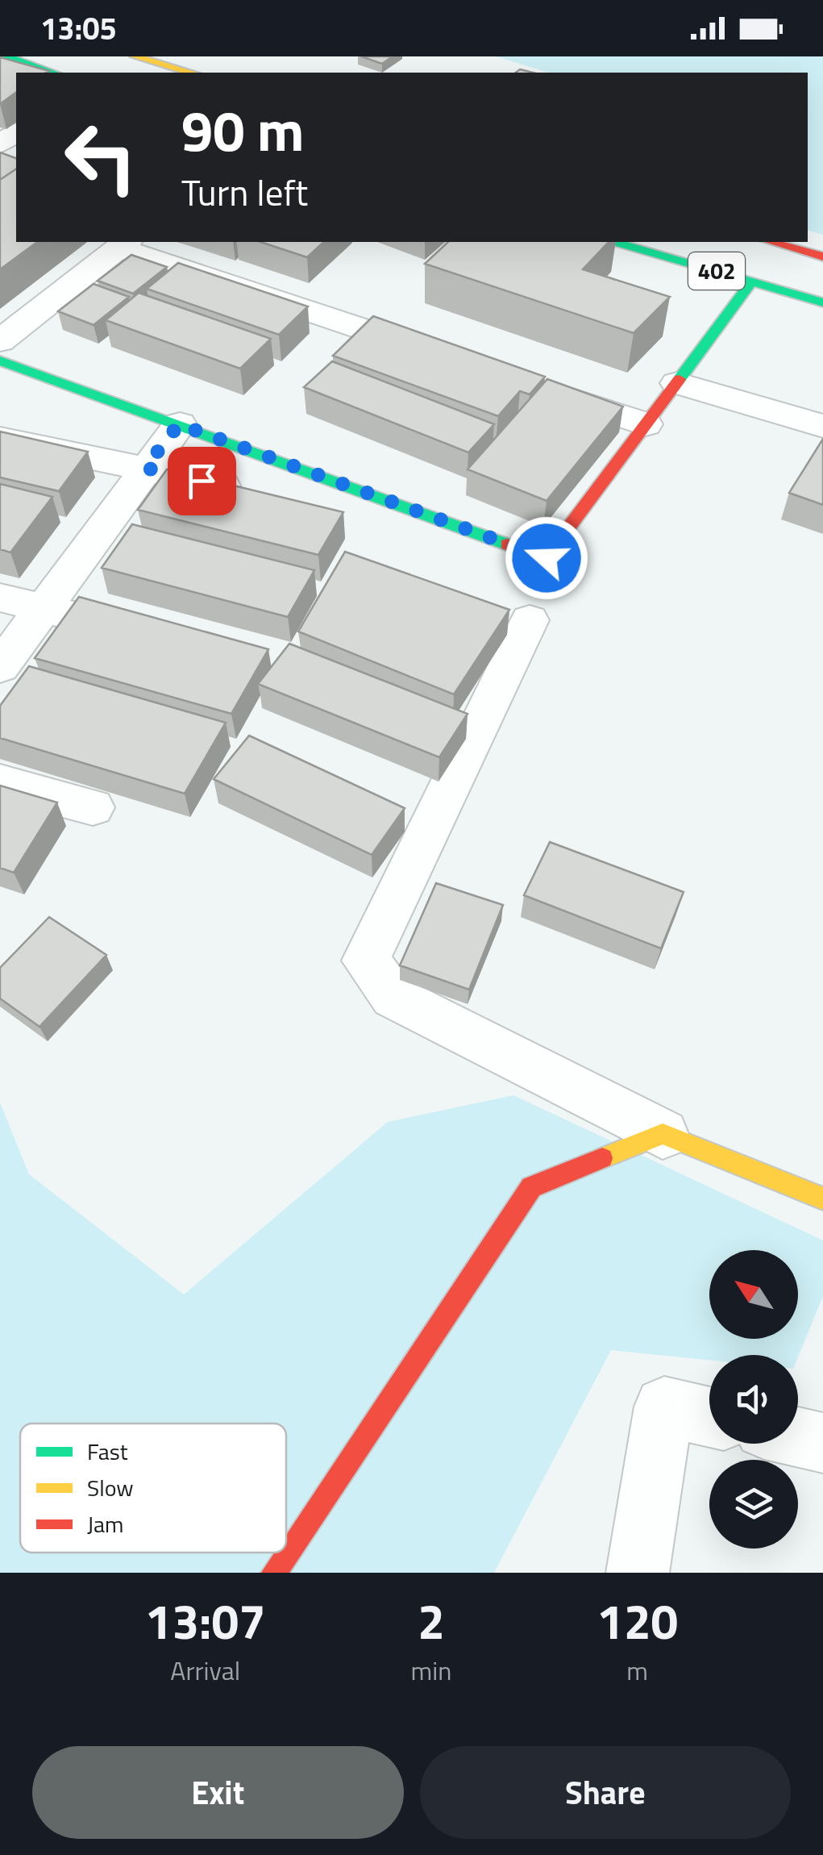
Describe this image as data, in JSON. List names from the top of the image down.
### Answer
{
  "streets": {
    "street": ["402"]
  },
  "legend": ["Fast", "Slow", "Jam"],
  "north": "top left",
  "page": {
    "status": "13:05",
    "turn": ["90 m", "Turn left"],
    "eta": [
      "13:07",
      "Arrival",
      "2",
      "min",
      "120",
      "m"
    ],
    "buttons": ["Exit", "Share"]
  }
}
